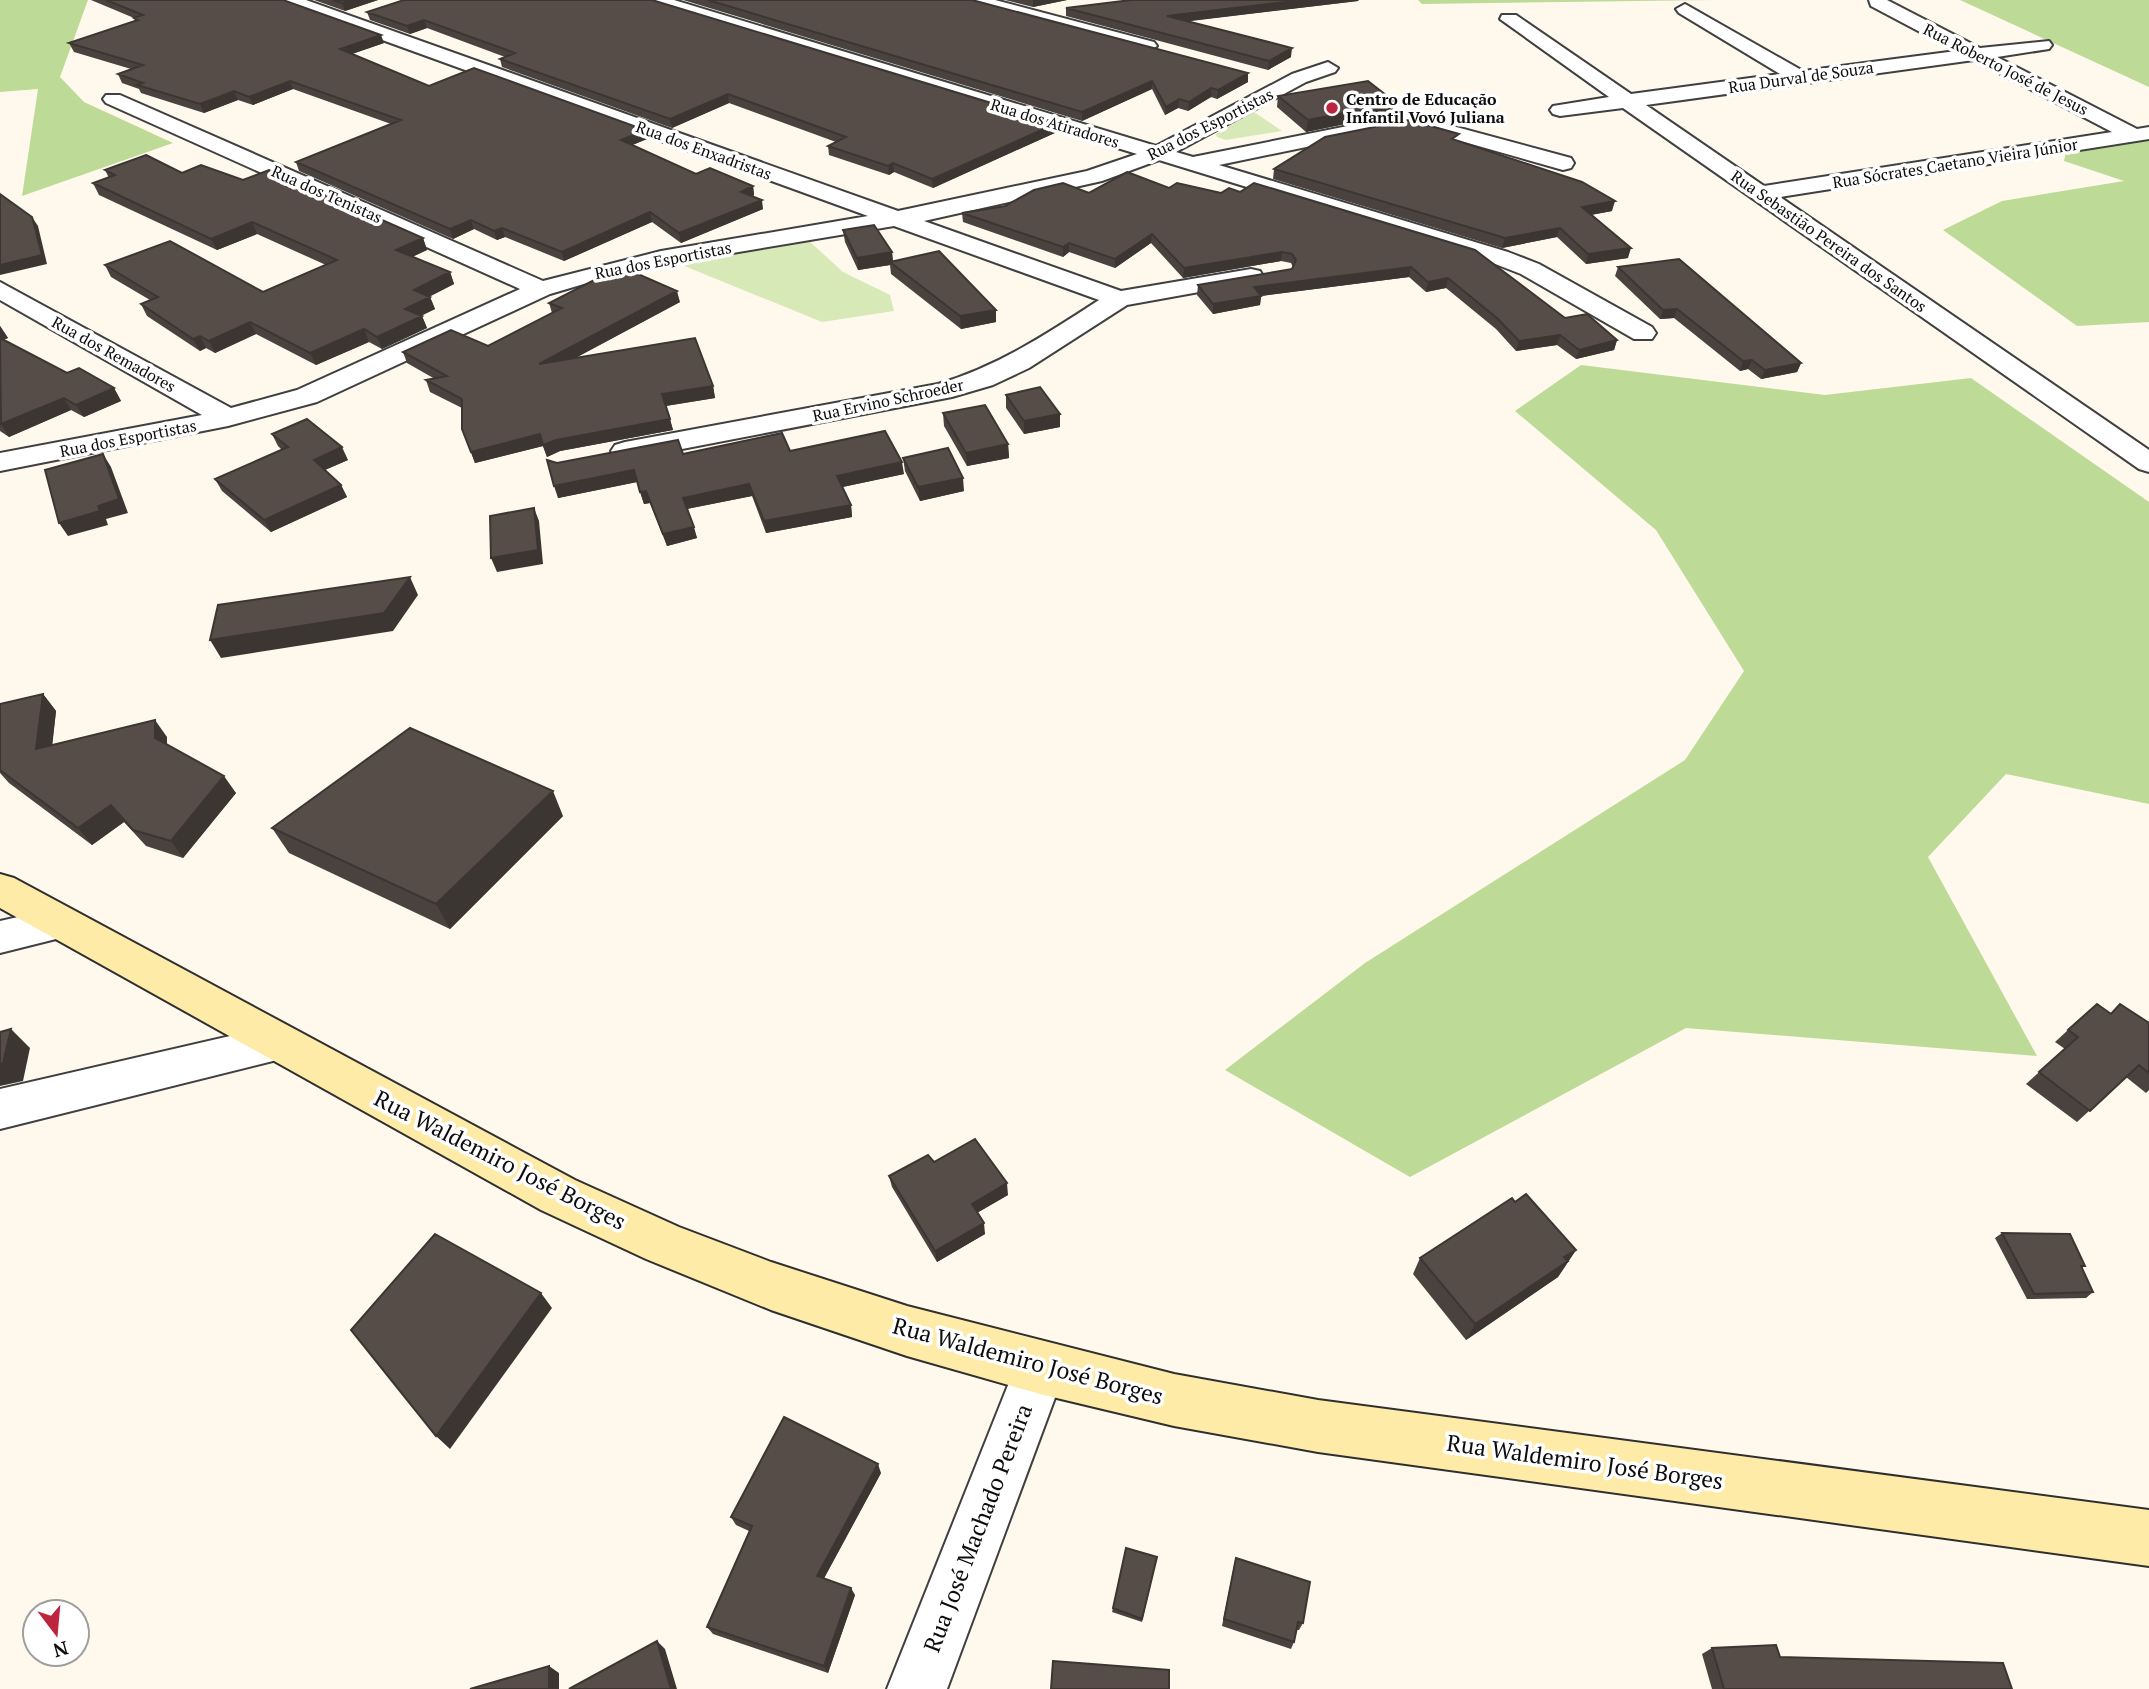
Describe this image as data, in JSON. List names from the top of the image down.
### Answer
{
  "streets": {
    "main road": ["Rua Waldemiro José Borges"],
    "street": [
      "Rua Roberto José de Jesus",
      "Rua Durval de Souza",
      "Rua dos Atiradores",
      "Rua dos Esportistas",
      "Rua dos Enxadristas",
      "Rua Sócrates Caetano Vieira Júnior",
      "Rua dos Tenistas",
      "Rua Sebastião Pereira dos Santos",
      "Rua dos Remadores",
      "Rua Ervino Schroeder",
      "Rua José Machado Pereira"
    ]
  },
  "crossings": [
    ["Rua Roberto José de Jesus", "Rua Durval de Souza"],
    ["Rua Roberto José de Jesus", "Rua Sócrates Caetano Vieira Júnior"],
    ["Rua Durval de Souza", "Rua Sebastião Pereira dos Santos"],
    ["Rua dos Atiradores", "Rua dos Esportistas"],
    ["Rua dos Esportistas", "Rua dos Enxadristas"],
    ["Rua dos Esportistas", "Rua dos Tenistas"],
    ["Rua dos Esportistas", "Rua dos Remadores"],
    ["Rua dos Enxadristas", "Rua Ervino Schroeder"],
    ["Rua Sócrates Caetano Vieira Júnior", "Rua Sebastião Pereira dos Santos"],
    ["Rua Waldemiro José Borges", "Rua José Machado Pereira"]
  ],
  "places": ["Centro de Educação Infantil Vovó Juliana"],
  "north": "bottom"
}
